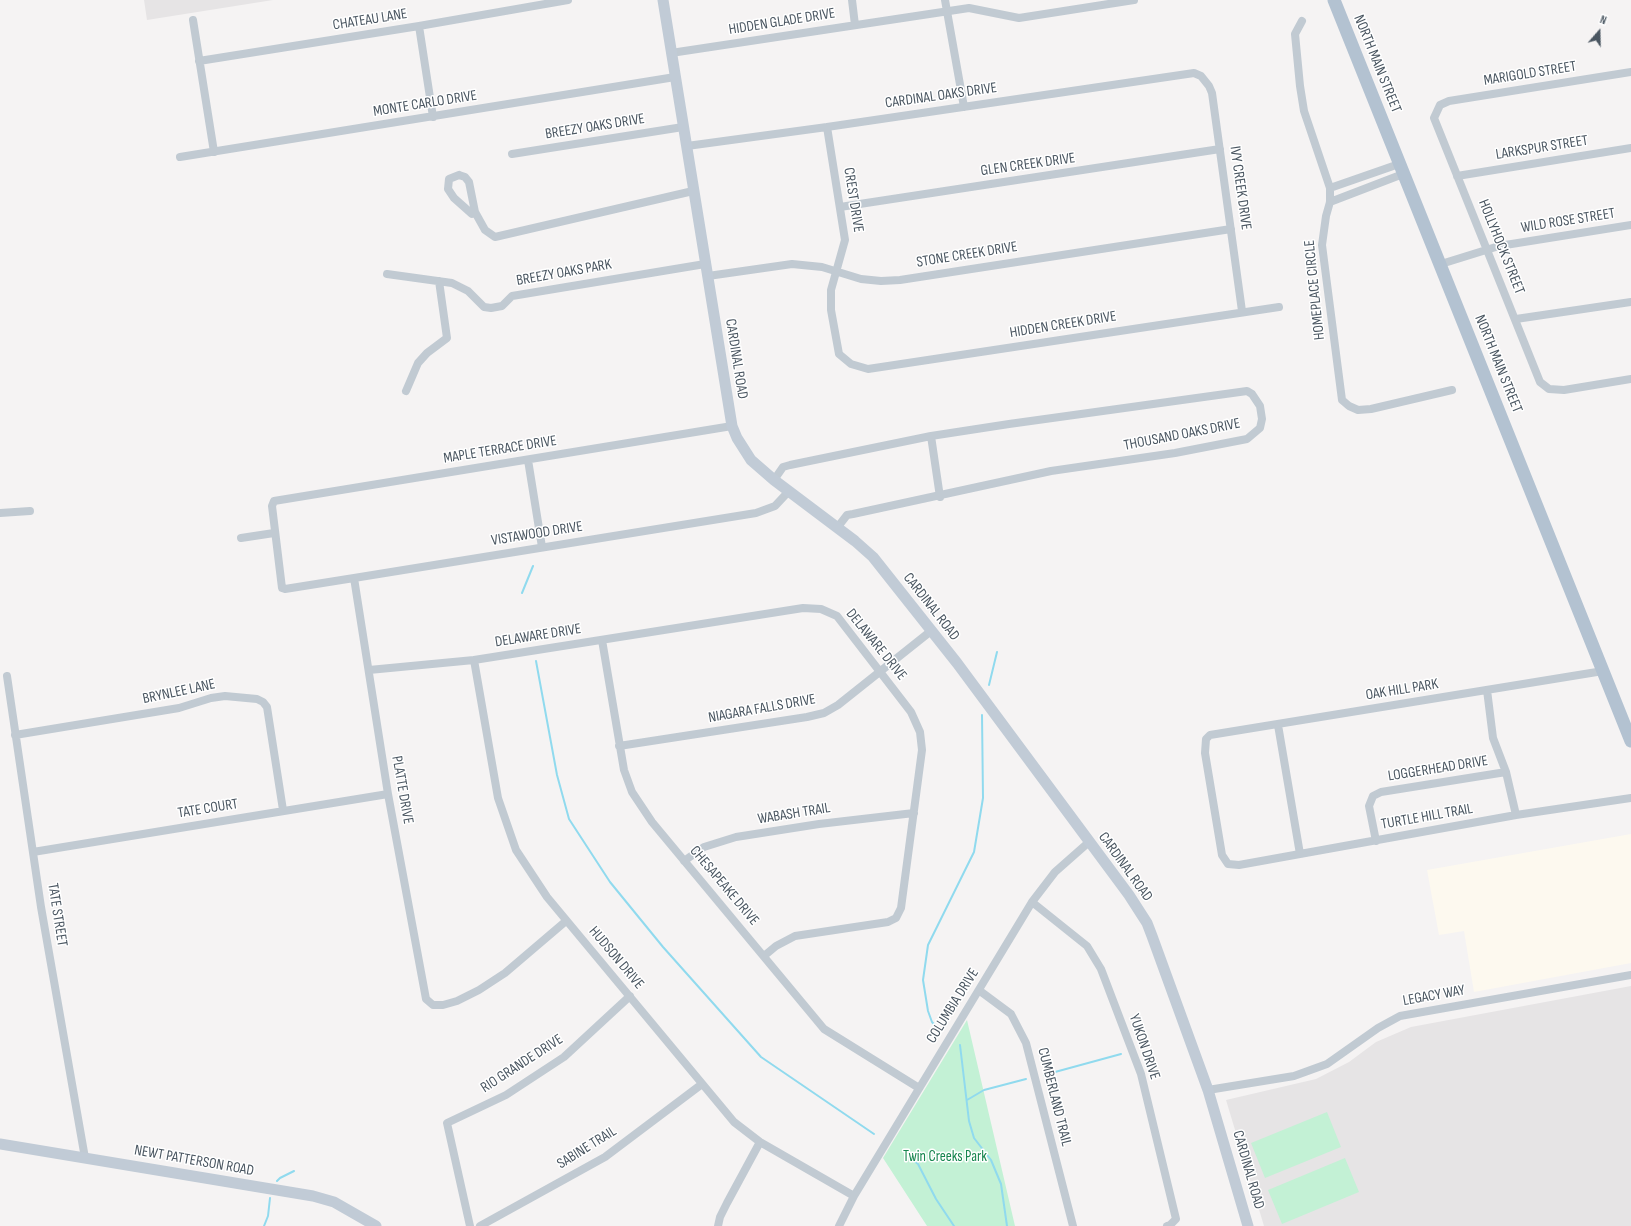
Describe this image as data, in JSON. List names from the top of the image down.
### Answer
{
  "streets": {
    "main road": ["NORTH MAIN STREET"],
    "street": [
      "CHATEAU LANE",
      "HIDDEN GLADE DRIVE",
      "MARIGOLD STREET",
      "CARDINAL OAKS DRIVE",
      "MONTE CARLO DRIVE",
      "BREEZY OAKS DRIVE",
      "LARKSPUR STREET",
      "GLEN CREEK DRIVE",
      "IVY CREEK DRIVE",
      "CREST DRIVE",
      "WILD ROSE STREET",
      "HOLLYHOCK STREET",
      "STONE CREEK DRIVE",
      "BREEZY OAKS PARK",
      "HOMEPLACE CIRCLE",
      "HIDDEN CREEK DRIVE",
      "CARDINAL ROAD",
      "THOUSAND OAKS DRIVE",
      "MAPLE TERRACE DRIVE",
      "VISTAWOOD DRIVE",
      "DELAWARE DRIVE",
      "OAK HILL PARK",
      "BRYNLEE LANE",
      "NIAGARA FALLS DRIVE",
      "LOGGERHEAD DRIVE",
      "PLATTE DRIVE",
      "TATE COURT",
      "WABASH TRAIL",
      "TURTLE HILL TRAIL",
      "CHESAPEAKE DRIVE",
      "TATE STREET",
      "HUDSON DRIVE",
      "LEGACY WAY",
      "COLUMBIA DRIVE",
      "YUKON DRIVE",
      "RIO GRANDE DRIVE",
      "CUMBERLAND TRAIL",
      "SABINE TRAIL",
      "NEWT PATTERSON ROAD"
    ]
  },
  "crossings": [
    ["HIDDEN GLADE DRIVE", "CARDINAL ROAD"],
    ["NORTH MAIN STREET", "WILD ROSE STREET"],
    ["NORTH MAIN STREET", "OAK HILL PARK"],
    ["MARIGOLD STREET", "HOLLYHOCK STREET"],
    ["CARDINAL OAKS DRIVE", "IVY CREEK DRIVE"],
    ["CARDINAL OAKS DRIVE", "CREST DRIVE"],
    ["CARDINAL OAKS DRIVE", "CARDINAL ROAD"],
    ["MONTE CARLO DRIVE", "CARDINAL ROAD"],
    ["BREEZY OAKS DRIVE", "CARDINAL ROAD"],
    ["LARKSPUR STREET", "HOLLYHOCK STREET"],
    ["GLEN CREEK DRIVE", "IVY CREEK DRIVE"],
    ["GLEN CREEK DRIVE", "CREST DRIVE"],
    ["IVY CREEK DRIVE", "STONE CREEK DRIVE"],
    ["IVY CREEK DRIVE", "HIDDEN CREEK DRIVE"],
    ["CREST DRIVE", "STONE CREEK DRIVE"],
    ["CREST DRIVE", "HIDDEN CREEK DRIVE"],
    ["WILD ROSE STREET", "HOLLYHOCK STREET"],
    ["STONE CREEK DRIVE", "CARDINAL ROAD"],
    ["BREEZY OAKS PARK", "CARDINAL ROAD"],
    ["CARDINAL ROAD", "THOUSAND OAKS DRIVE"],
    ["CARDINAL ROAD", "MAPLE TERRACE DRIVE"],
    ["CARDINAL ROAD", "VISTAWOOD DRIVE"],
    ["CARDINAL ROAD", "NIAGARA FALLS DRIVE"],
    ["CARDINAL ROAD", "LEGACY WAY"],
    ["CARDINAL ROAD", "COLUMBIA DRIVE"],
    ["MAPLE TERRACE DRIVE", "VISTAWOOD DRIVE"],
    ["VISTAWOOD DRIVE", "PLATTE DRIVE"],
    ["DELAWARE DRIVE", "NIAGARA FALLS DRIVE"],
    ["DELAWARE DRIVE", "PLATTE DRIVE"],
    ["DELAWARE DRIVE", "WABASH TRAIL"],
    ["DELAWARE DRIVE", "CHESAPEAKE DRIVE"],
    ["DELAWARE DRIVE", "HUDSON DRIVE"],
    ["OAK HILL PARK", "TURTLE HILL TRAIL"],
    ["BRYNLEE LANE", "TATE COURT"],
    ["BRYNLEE LANE", "TATE STREET"],
    ["NIAGARA FALLS DRIVE", "CHESAPEAKE DRIVE"],
    ["LOGGERHEAD DRIVE", "TURTLE HILL TRAIL"],
    ["PLATTE DRIVE", "TATE COURT"],
    ["PLATTE DRIVE", "HUDSON DRIVE"],
    ["TATE COURT", "TATE STREET"],
    ["WABASH TRAIL", "CHESAPEAKE DRIVE"],
    ["CHESAPEAKE DRIVE", "COLUMBIA DRIVE"],
    ["TATE STREET", "NEWT PATTERSON ROAD"],
    ["HUDSON DRIVE", "COLUMBIA DRIVE"],
    ["HUDSON DRIVE", "RIO GRANDE DRIVE"],
    ["HUDSON DRIVE", "SABINE TRAIL"],
    ["COLUMBIA DRIVE", "YUKON DRIVE"],
    ["COLUMBIA DRIVE", "CUMBERLAND TRAIL"]
  ],
  "parks": ["Twin Creeks Park"],
  "north": "top"
}
